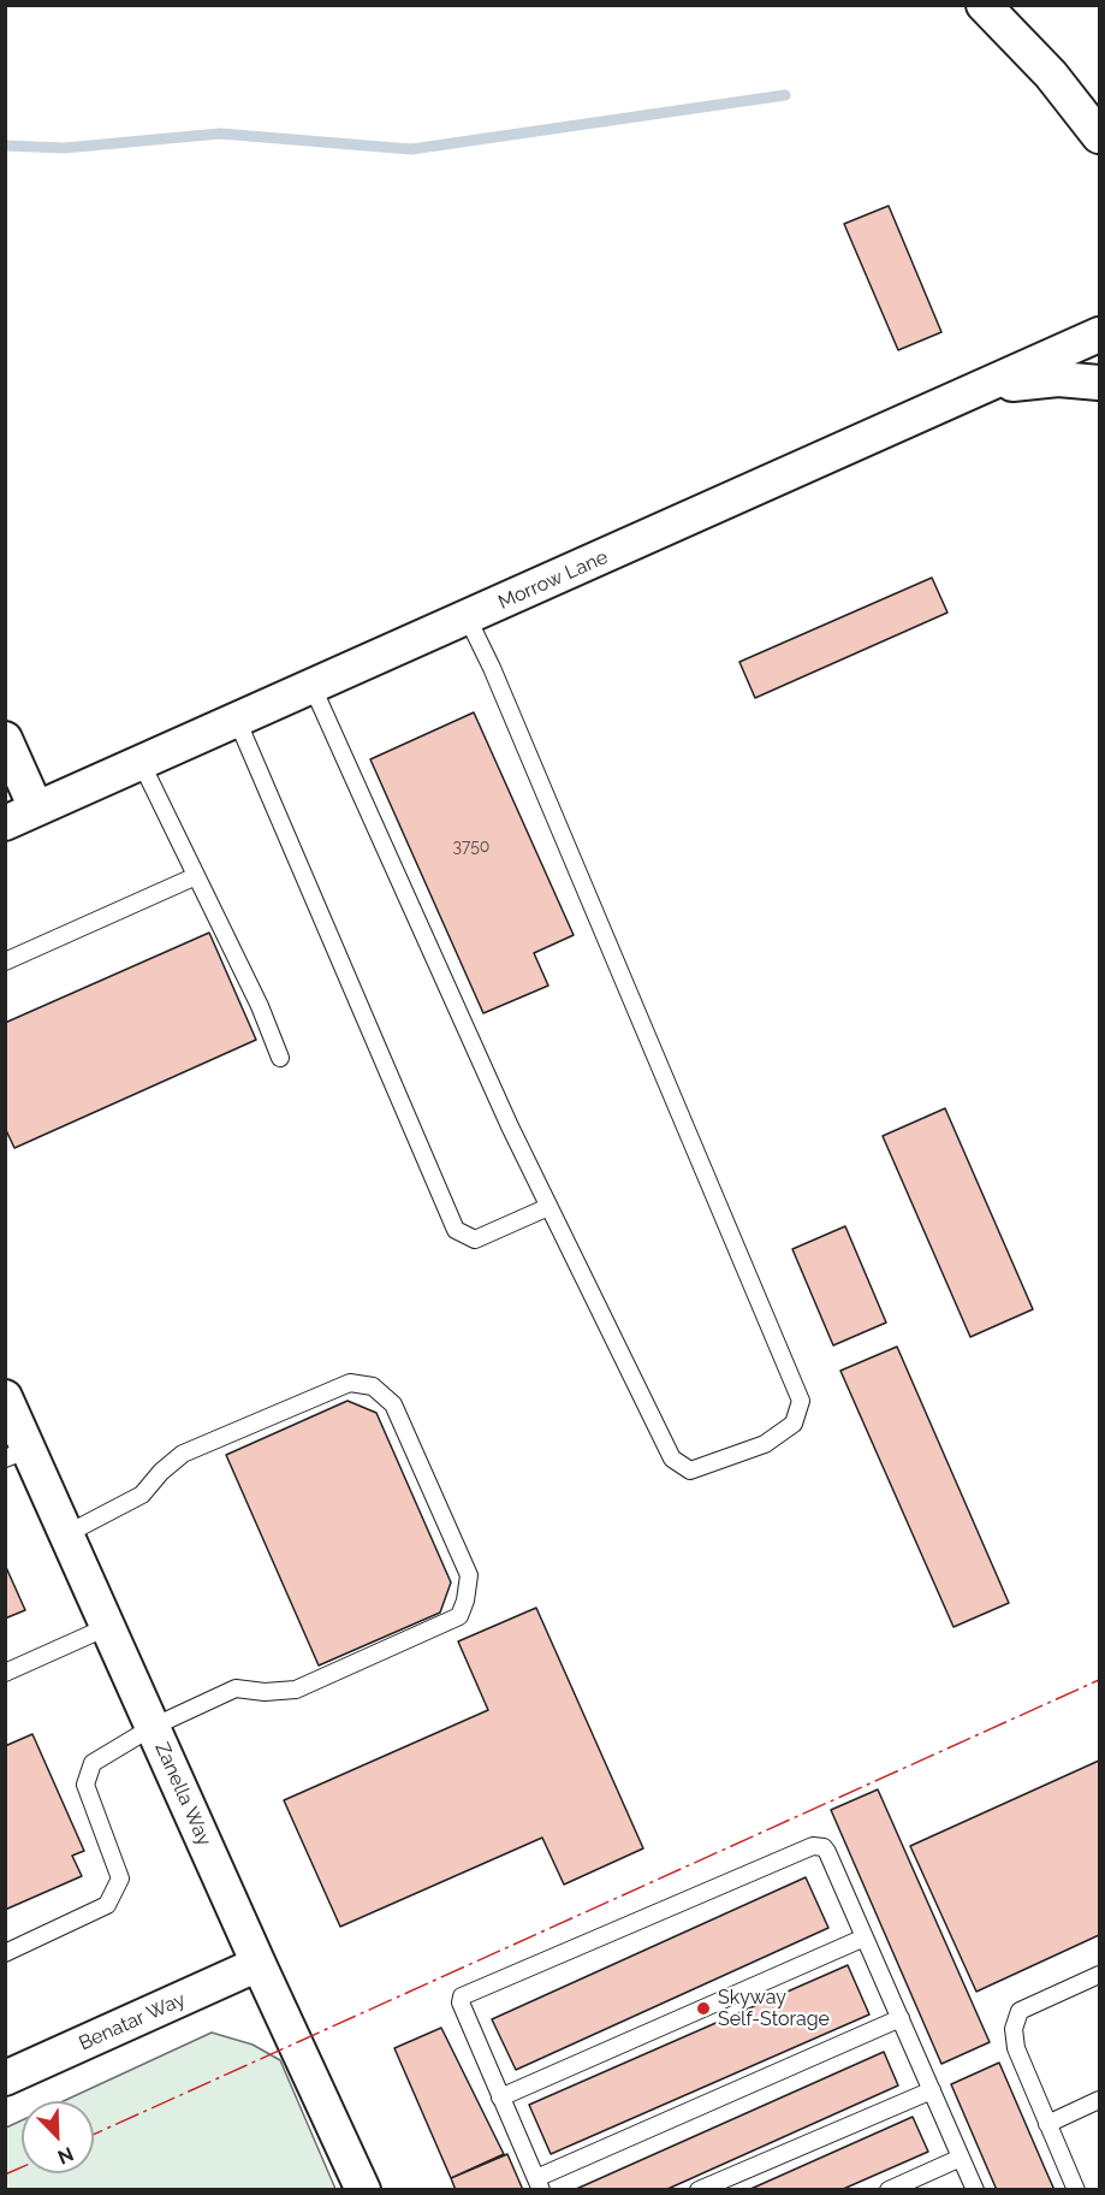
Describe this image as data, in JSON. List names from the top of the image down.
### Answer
{
  "streets": {
    "street": ["Morrow Lane", "Zanella Way", "Benatar Way"]
  },
  "crossings": [
    ["Zanella Way", "Benatar Way"]
  ],
  "places": ["Skyway Self-Storage"],
  "house_numbers": ["3750"],
  "north": "bottom right"
}
